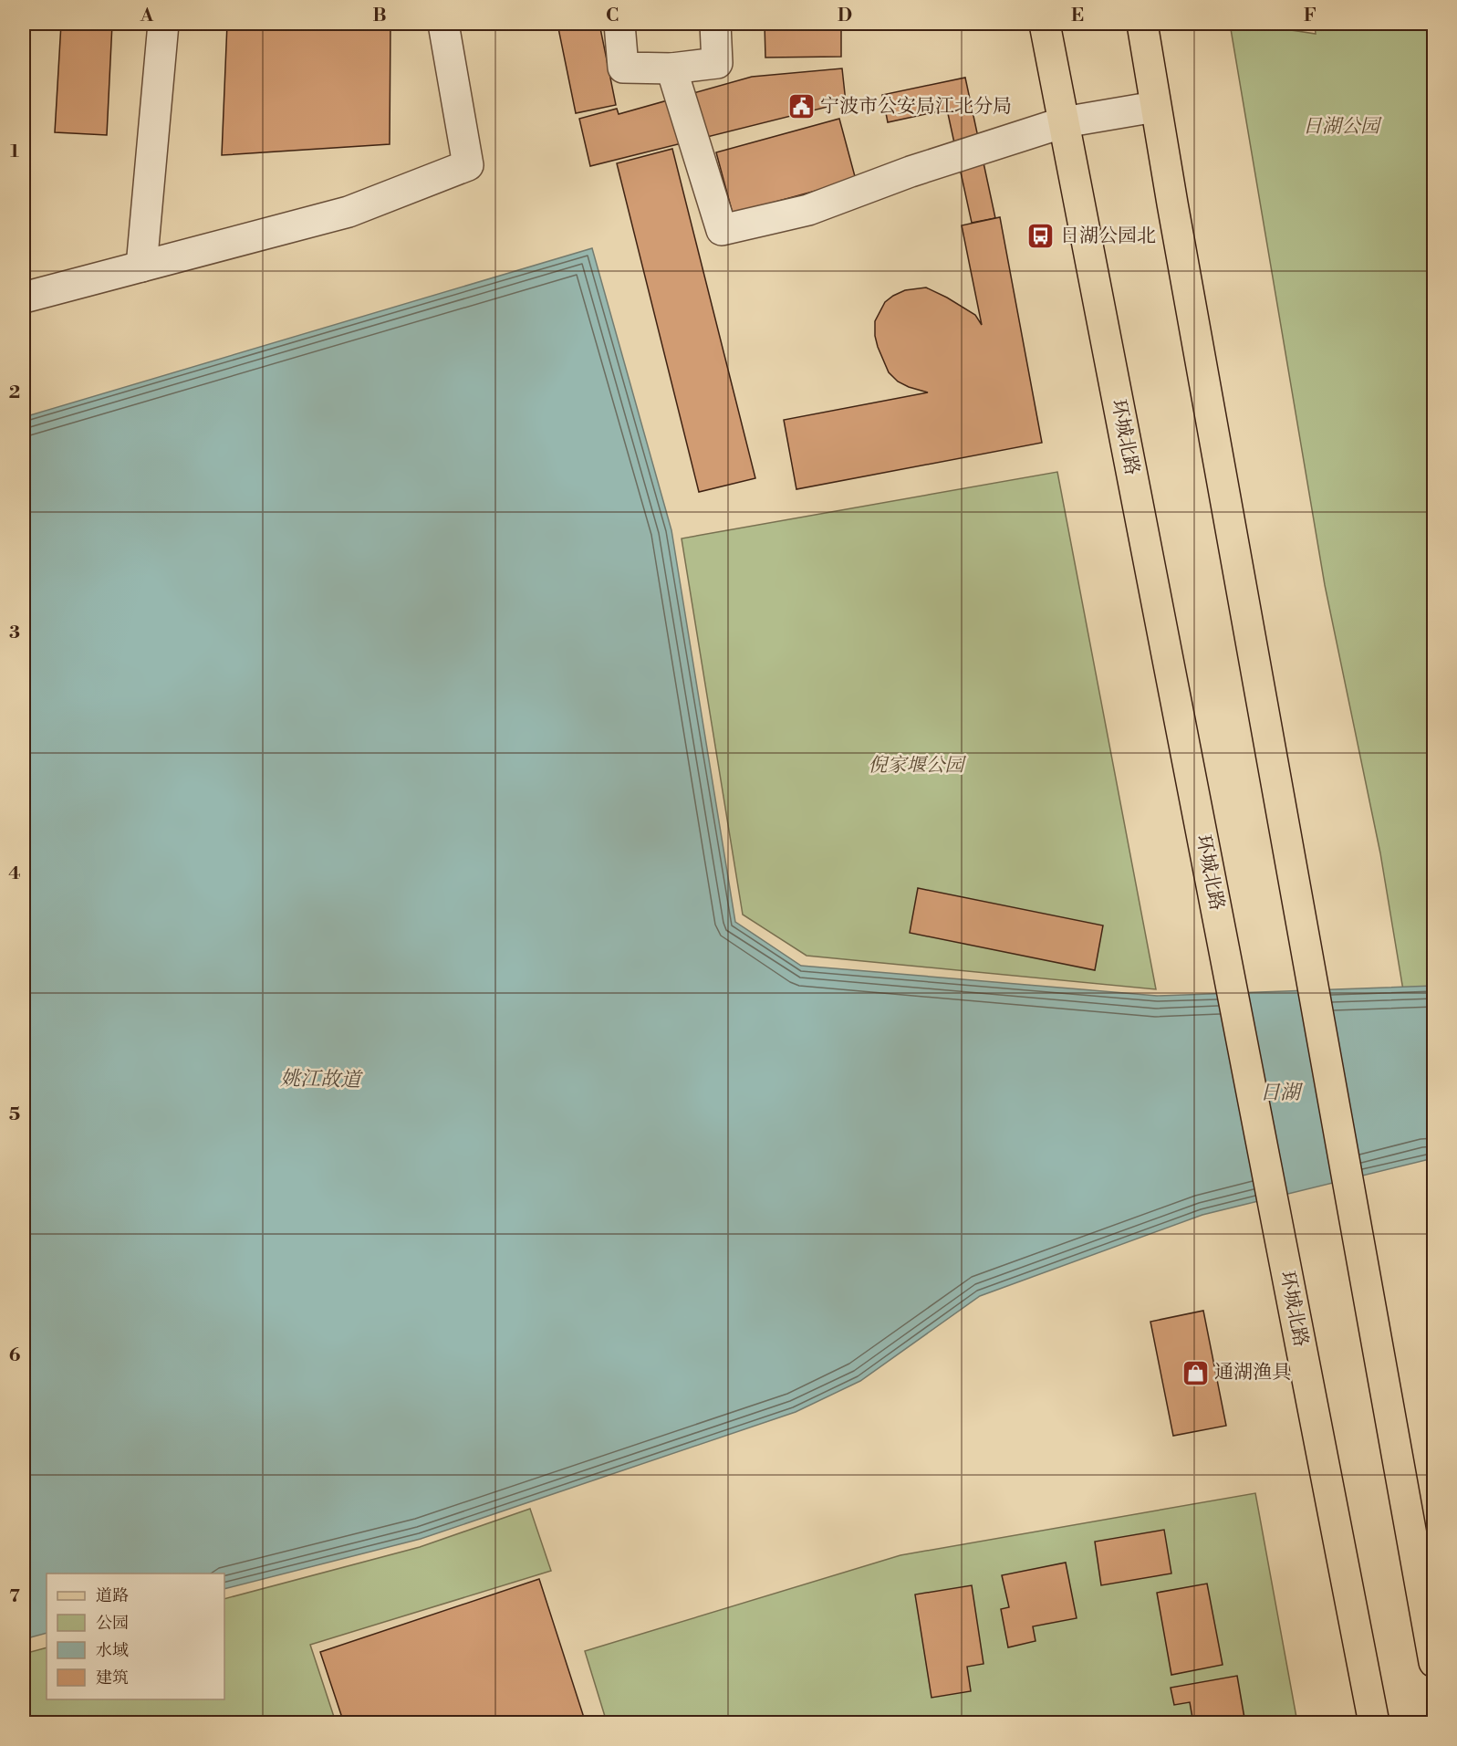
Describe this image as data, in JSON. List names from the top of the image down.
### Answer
{
  "streets": {
    "main road": ["环城北路"]
  },
  "water": ["姚江故道", "日湖"],
  "parks": ["日湖公园", "倪家堰公园"],
  "places": {
    "public building": ["宁波市公安局江北分局"],
    "bus stop": ["日湖公园北"],
    "shop": ["通湖渔具"]
  },
  "legend": [
    "道路",
    "公园",
    "水域",
    "建筑"
  ],
  "grid": {
    "columns": [
      "A",
      "B",
      "C",
      "D",
      "E",
      "F"
    ],
    "rows": [
      "1",
      "2",
      "3",
      "4",
      "5",
      "6",
      "7"
    ]
  }
}
